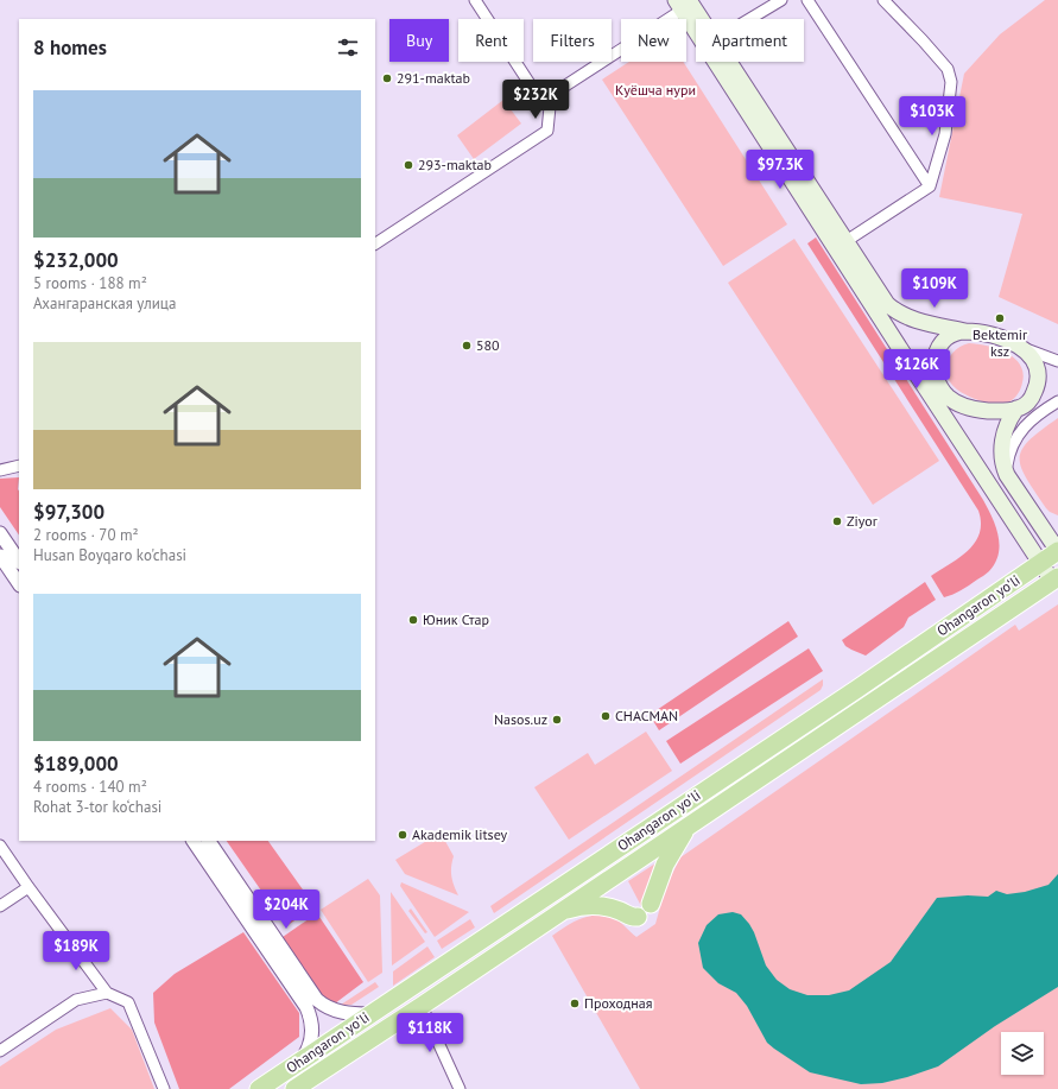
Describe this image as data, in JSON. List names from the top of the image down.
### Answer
{
  "streets": {
    "highway": ["Ohangaron yoʻli"]
  },
  "parks": ["Куёшча нури"],
  "places": [
    "291-maktab",
    "293-maktab",
    "Bektemir ksz",
    "580",
    "Ziyor",
    "Юник Стар",
    "CHACMAN",
    "Nasos.uz",
    "Akademik litsey",
    "Проходная"
  ],
  "page": {
    "chip": [
      "Buy",
      "Rent",
      "Filters",
      "New",
      "Apartment"
    ],
    "heading": "8 homes",
    "list": [
      {
        "name": "$232,000",
        "note": "5 rooms · 188 m² · Ахангаранская улица"
      },
      {
        "name": "$97,300",
        "note": "2 rooms · 70 m² · Husan Boyqaro ko'chasi"
      },
      {
        "name": "$189,000",
        "note": "4 rooms · 140 m² · Rohat 3-tor ko‘chasi"
      }
    ],
    "price": [
      "$232K",
      "$103K",
      "$97.3K",
      "$109K",
      "$126K",
      "$204K",
      "$189K",
      "$118K"
    ]
  }
}
